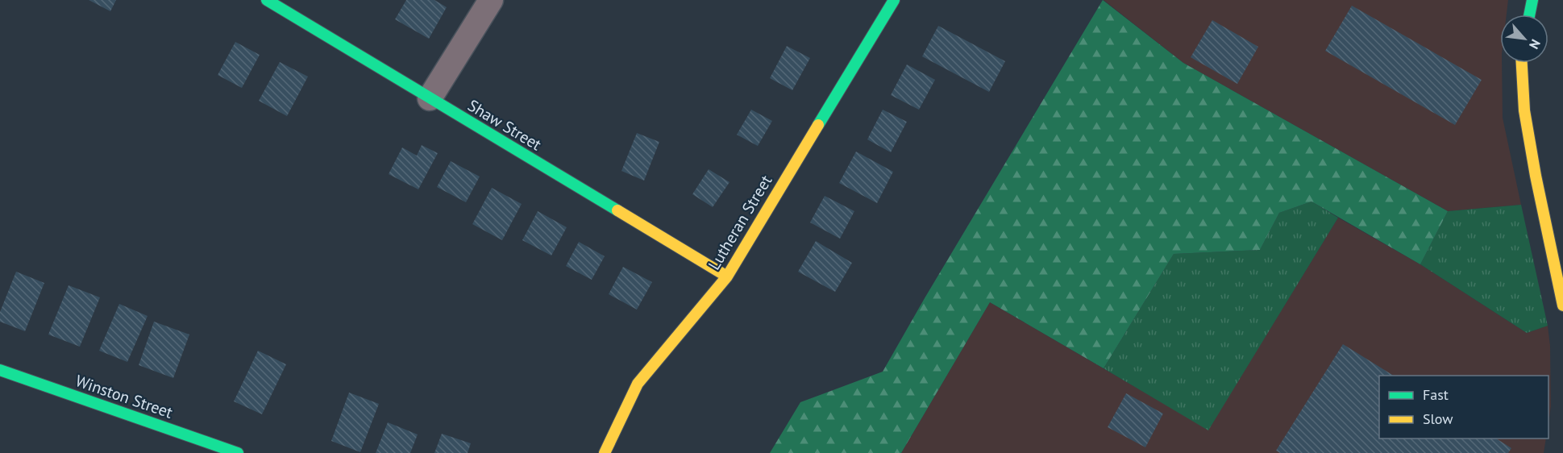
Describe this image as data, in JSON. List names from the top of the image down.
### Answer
{
  "streets": {
    "street": ["Shaw Street", "Lutheran Street", "Winston Street"]
  },
  "crossings": [
    ["Shaw Street", "Lutheran Street"]
  ],
  "legend": ["Fast", "Slow"],
  "north": "bottom right"
}
